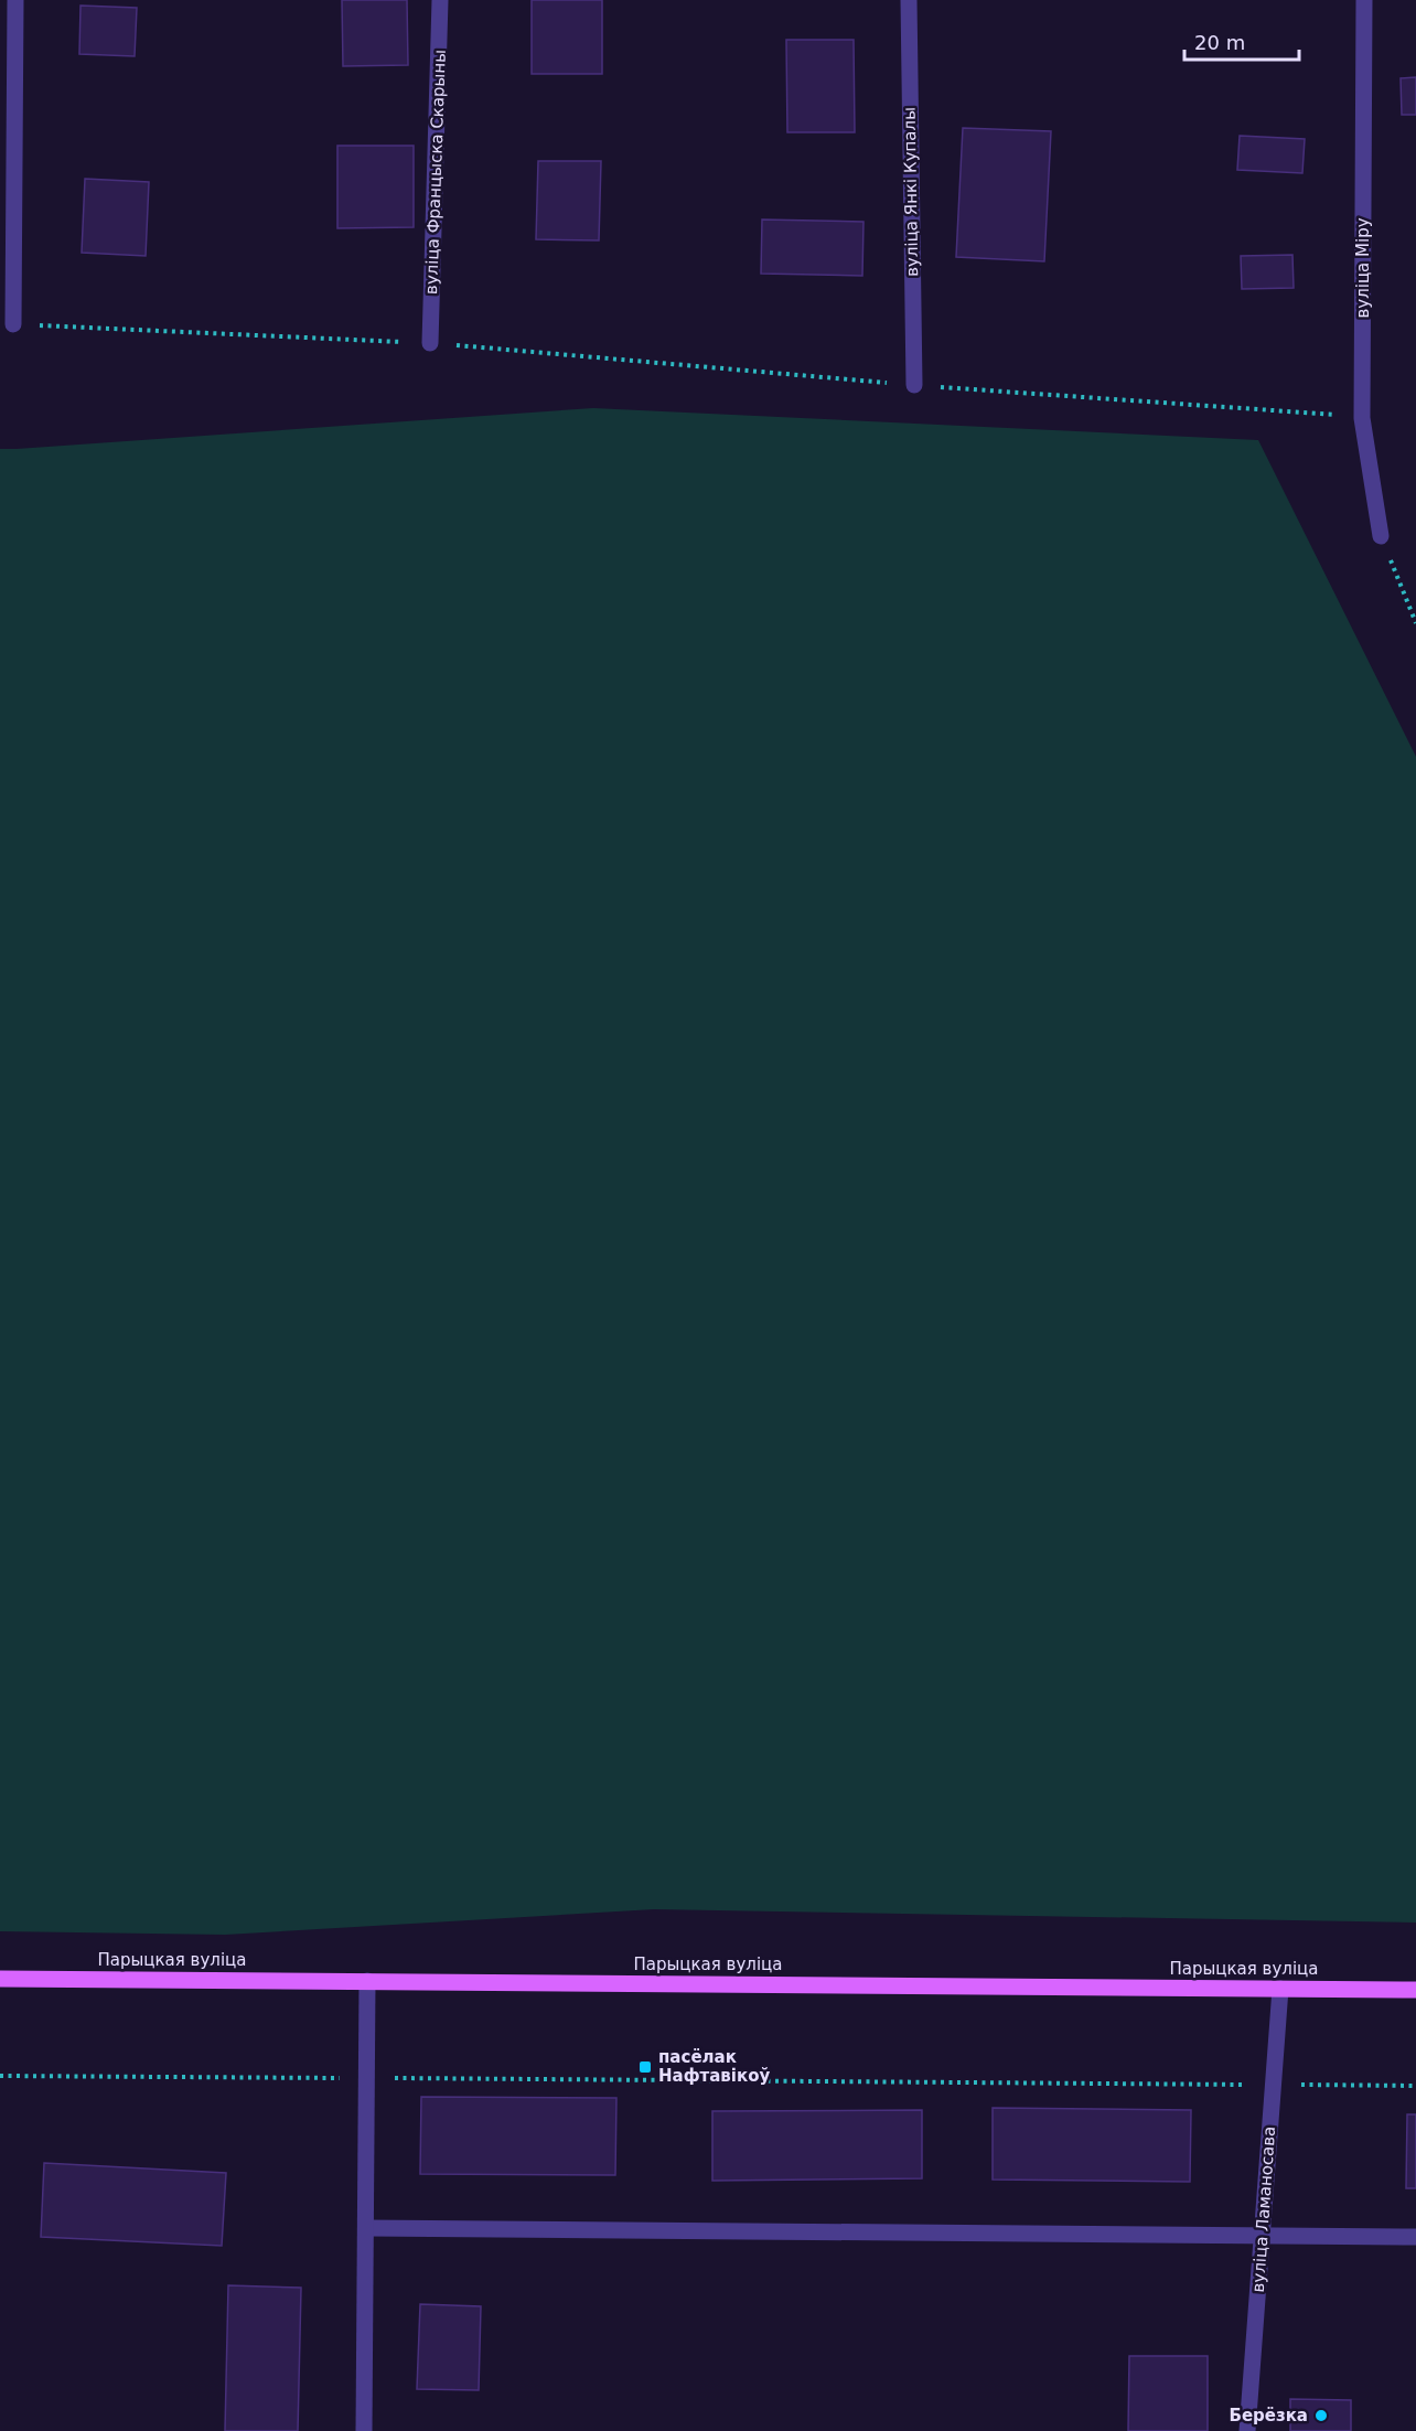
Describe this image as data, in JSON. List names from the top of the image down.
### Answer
{
  "streets": {
    "main road": ["Парыцкая вуліца"],
    "street": [
      "вуліца Францыска Скарыны",
      "вуліца Янкі Купалы",
      "вуліца Міру",
      "вуліца Ламаносава"
    ]
  },
  "crossings": [
    ["Парыцкая вуліца", "вуліца Ламаносава"]
  ],
  "places": {
    "transit": ["пасёлак Нафтавікоў"],
    "other": ["Берёзка"]
  },
  "scale_bar": "20 m"
}
